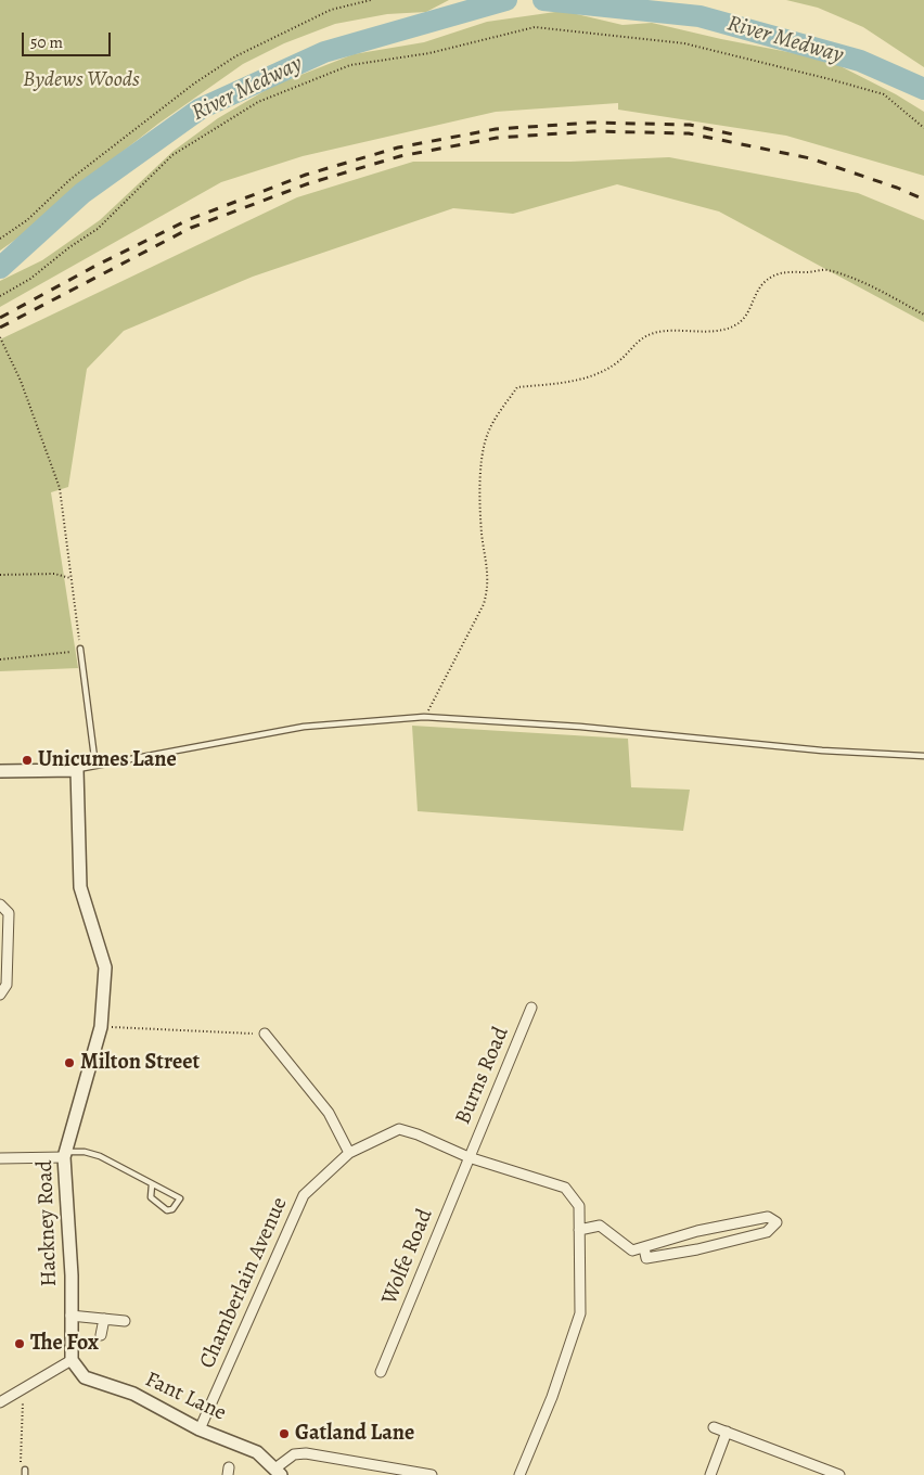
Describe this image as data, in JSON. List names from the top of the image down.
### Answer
{
  "streets": {
    "street": [
      "Burns Road",
      "Hackney Road",
      "Wolfe Road",
      "Chamberlain Avenue",
      "Fant Lane"
    ]
  },
  "crossings": [
    ["Burns Road", "Wolfe Road"],
    ["Burns Road", "Chamberlain Avenue"],
    ["Hackney Road", "Fant Lane"],
    ["Wolfe Road", "Chamberlain Avenue"],
    ["Chamberlain Avenue", "Fant Lane"]
  ],
  "water": ["River Medway"],
  "parks": ["Bydews Woods"],
  "places": [
    "Unicumes Lane",
    "Milton Street",
    "The Fox",
    "Gatland Lane"
  ],
  "scale_bar": "50 m"
}
